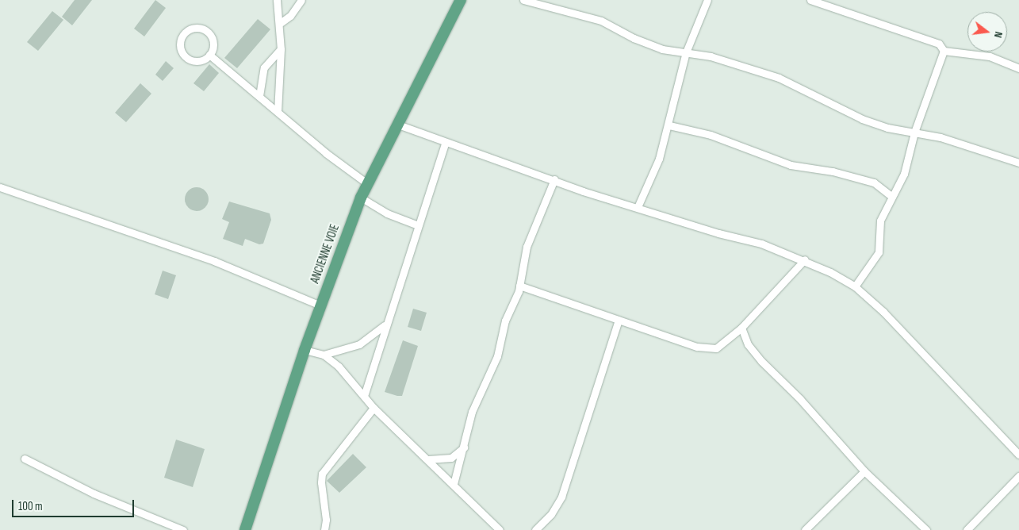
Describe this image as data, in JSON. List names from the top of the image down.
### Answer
{
  "streets": {
    "main road": ["ANCIENNE VOIE"]
  },
  "scale_bar": "100 m",
  "north": "right"
}
